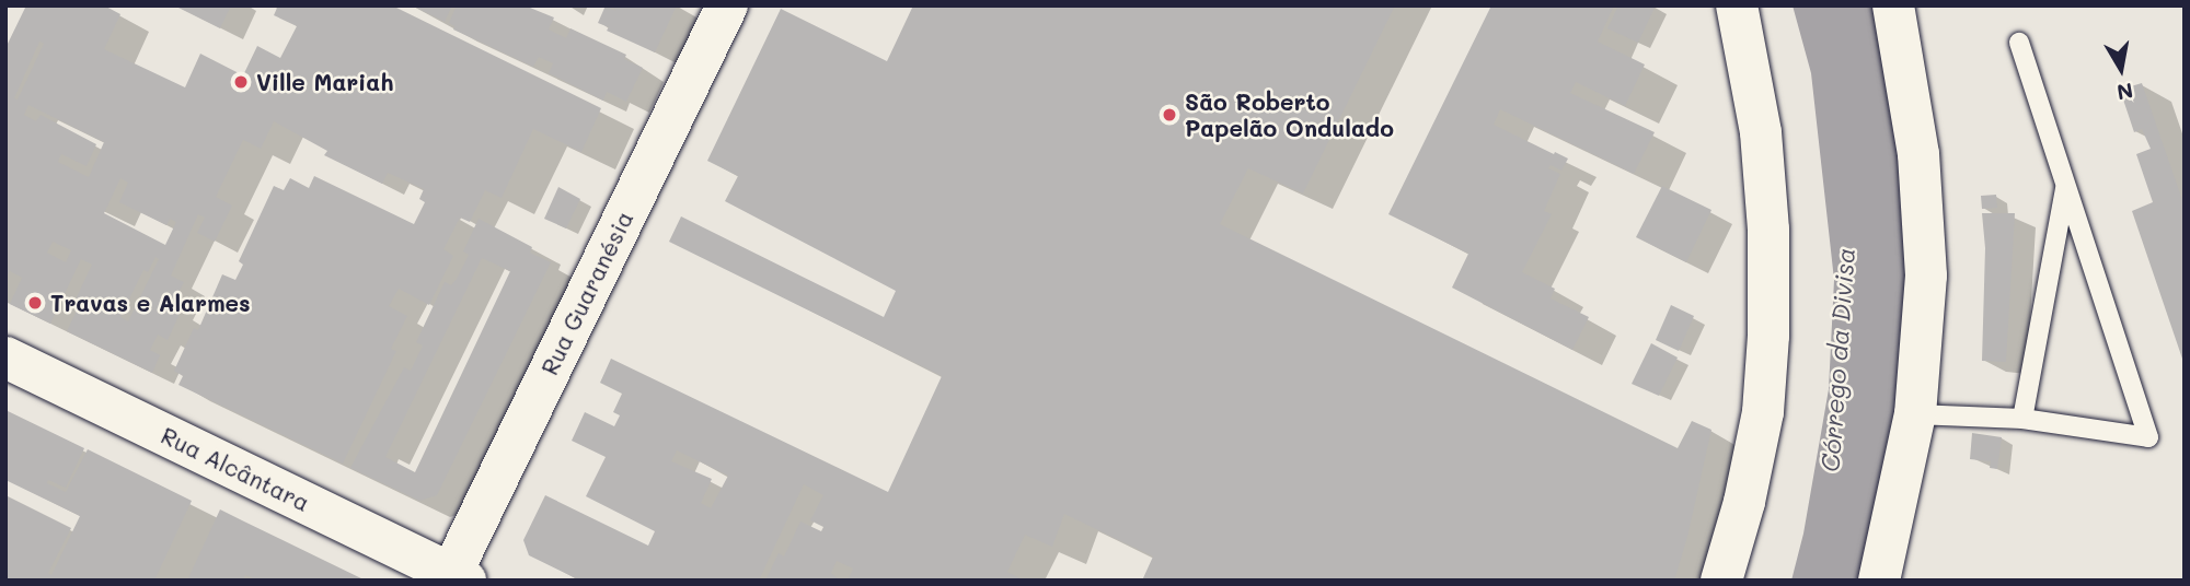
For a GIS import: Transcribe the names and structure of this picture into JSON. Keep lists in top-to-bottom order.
{
  "streets": {
    "main road": ["Rua Guaranésia", "Rua Alcântara"]
  },
  "crossings": [
    ["Rua Guaranésia", "Rua Alcântara"]
  ],
  "water": ["Córrego da Divisa"],
  "places": ["Ville Mariah", "São Roberto Papelão Ondulado", "Travas e Alarmes"],
  "north": "bottom"
}
